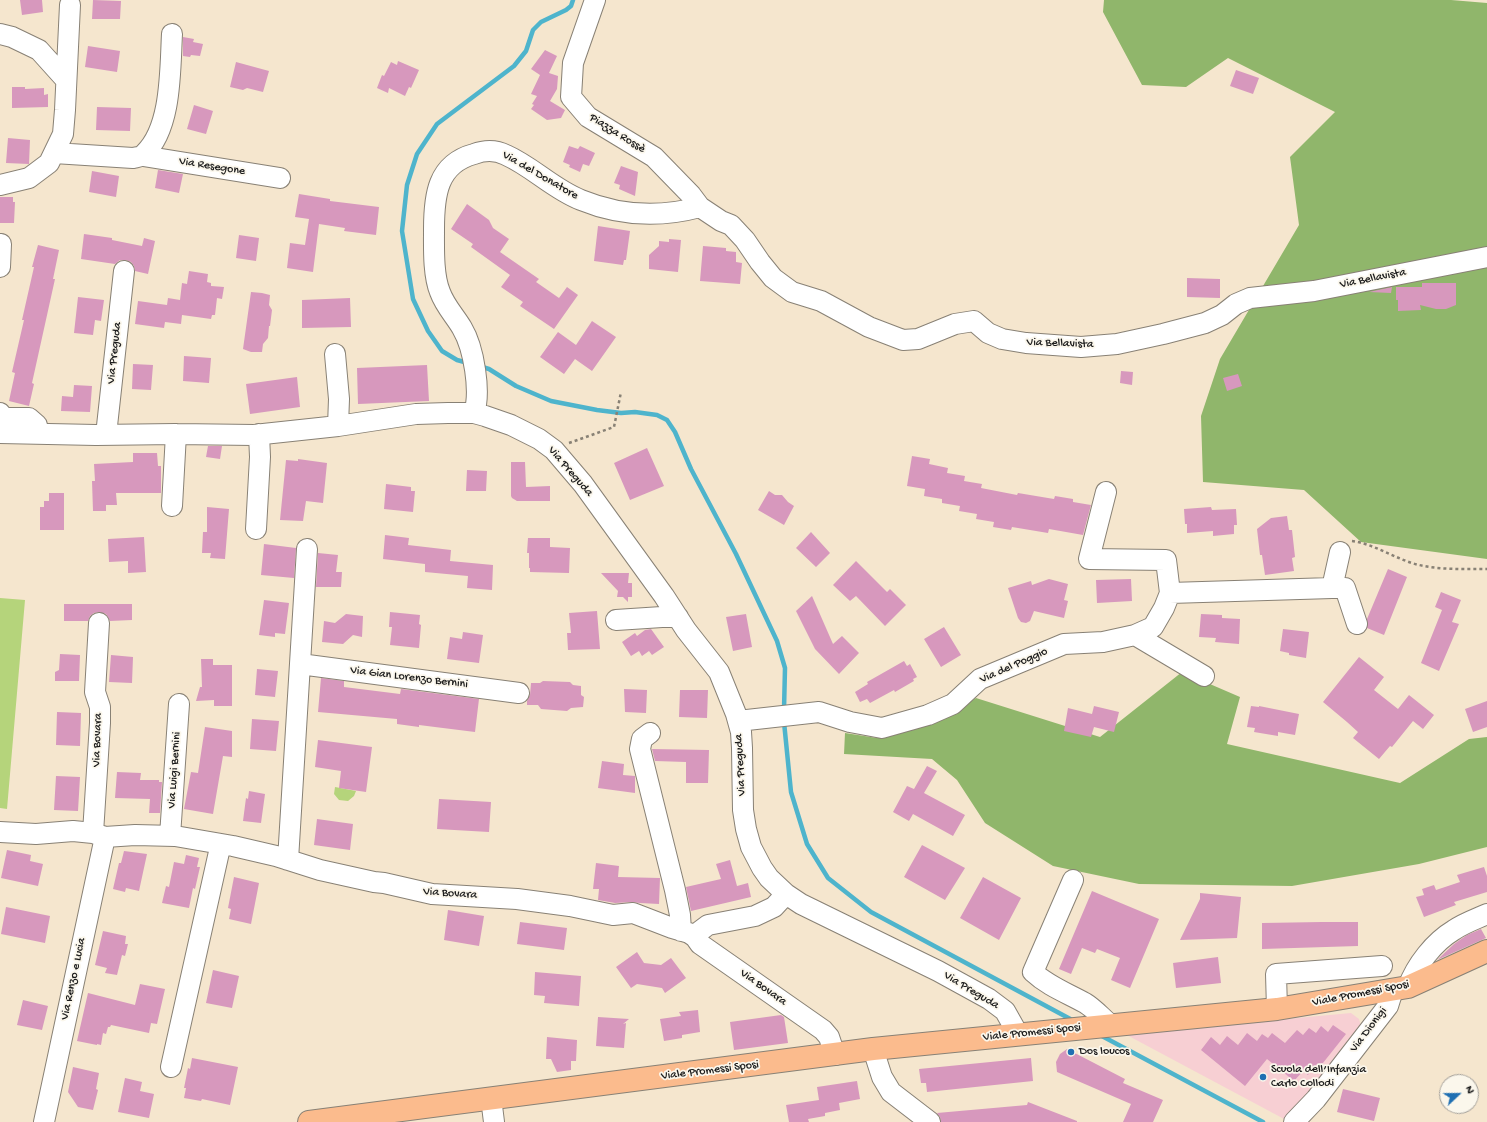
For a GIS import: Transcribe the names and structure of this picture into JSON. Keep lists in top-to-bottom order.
{
  "streets": {
    "main road": ["Viale Promessi Sposi"],
    "street": [
      "Piazza Rossè",
      "Via Resegone",
      "Via del Donatore",
      "Via Bellavista",
      "Via Preguda",
      "Via del Poggio",
      "Via Gian Lorenzo Bernini",
      "Via Bovara",
      "Via Luigi Bernini",
      "Via Renzo e Lucia",
      "Via Dionigi"
    ]
  },
  "crossings": [
    ["Piazza Rossè", "Via del Donatore"],
    ["Piazza Rossè", "Via Bellavista"],
    ["Via del Donatore", "Via Bellavista"],
    ["Via del Donatore", "Via Preguda"],
    ["Via Preguda", "Via del Poggio"],
    ["Via Preguda", "Viale Promessi Sposi"],
    ["Via Bovara", "Via Luigi Bernini"],
    ["Via Bovara", "Via Renzo e Lucia"],
    ["Via Bovara", "Viale Promessi Sposi"],
    ["Viale Promessi Sposi", "Via Dionigi"]
  ],
  "places": ["Dos loucos", "Scuola dell’Infanzia Carlo Collodi"],
  "north": "right"
}
